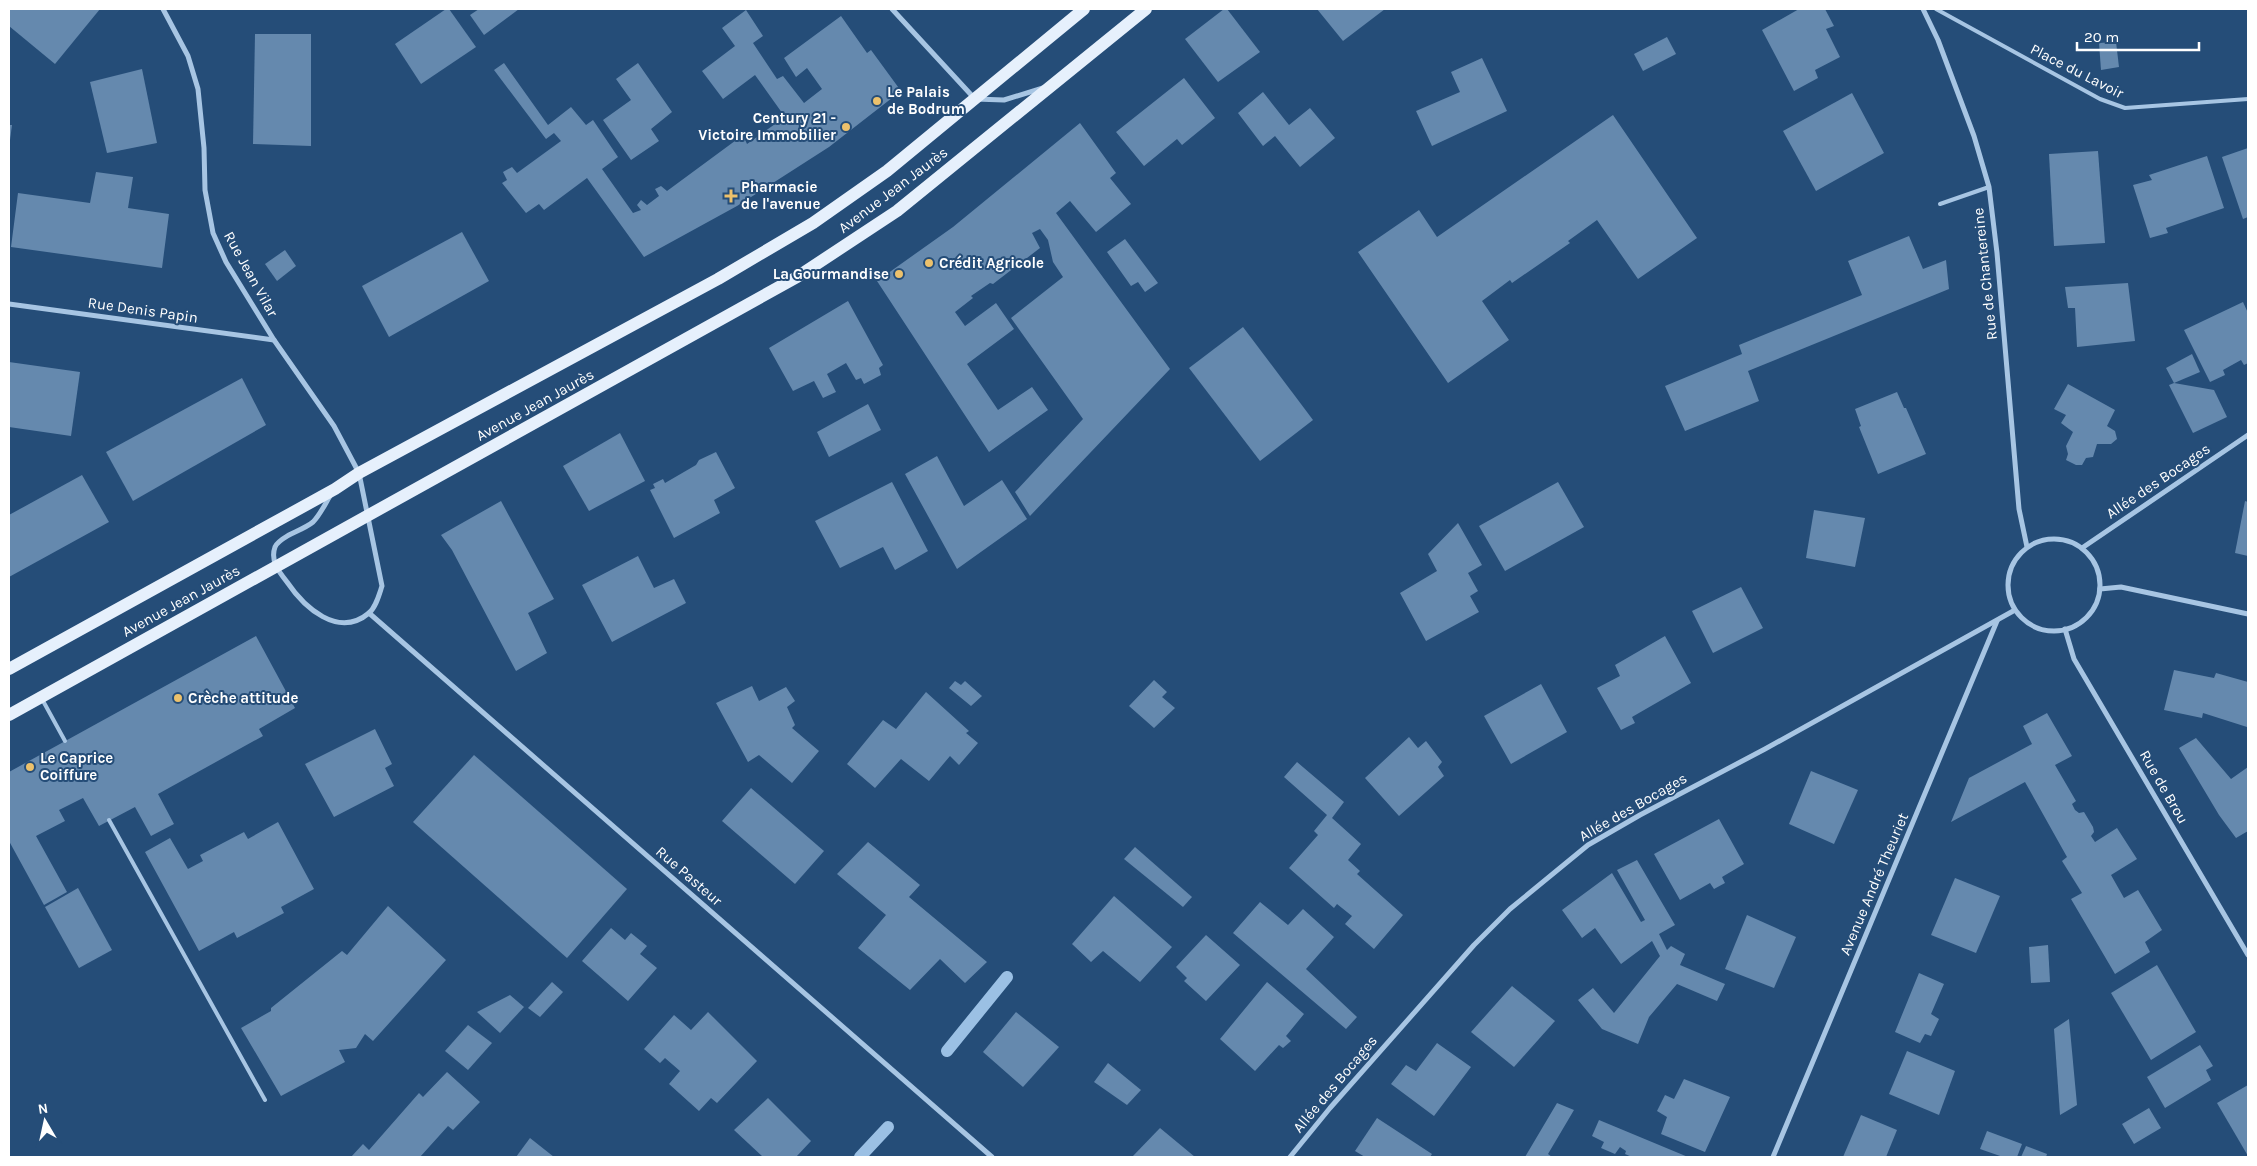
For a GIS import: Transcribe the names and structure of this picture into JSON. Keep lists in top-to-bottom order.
{
  "streets": {
    "main road": ["Avenue Jean Jaurès"],
    "street": [
      "Rue Jean Vilar",
      "Rue de Chantereine",
      "Rue Denis Papin",
      "Allée des Bocages",
      "Rue de Brou",
      "Rue Pasteur",
      "Avenue André Theuriet"
    ],
    "lane": ["Place du Lavoir"]
  },
  "crossings": [
    ["Avenue Jean Jaurès", "Rue Jean Vilar"],
    ["Rue Jean Vilar", "Rue Denis Papin"],
    ["Rue Jean Vilar", "Rue Pasteur"],
    ["Rue de Chantereine", "Allée des Bocages"],
    ["Rue de Chantereine", "Rue de Brou"],
    ["Allée des Bocages", "Rue de Brou"],
    ["Allée des Bocages", "Avenue André Theuriet"]
  ],
  "places": {
    "other": [
      "Le Palais de Bodrum",
      "Century 21 - Victoire Immobilier",
      "Crédit Agricole",
      "La Gourmandise",
      "Crèche attitude",
      "Le Caprice Coiffure"
    ],
    "health": ["Pharmacie de l'avenue"]
  },
  "scale_bar": "20 m",
  "north": "top"
}
